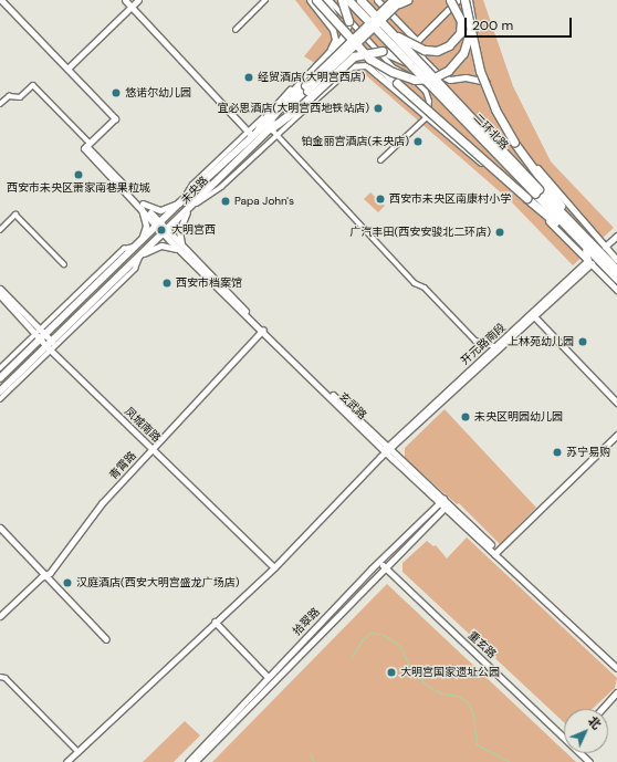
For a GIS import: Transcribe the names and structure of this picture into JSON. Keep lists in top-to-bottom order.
{
  "streets": {
    "highway": ["二环北路"],
    "main road": ["未央路"],
    "street": [
      "开元路南段",
      "玄武路",
      "凤城南路",
      "青霄路",
      "拾翠路",
      "重玄路"
    ]
  },
  "crossings": [
    ["未央路", "玄武路"],
    ["未央路", "凤城南路"],
    ["开元路南段", "玄武路"],
    ["玄武路", "青霄路"],
    ["玄武路", "拾翠路"],
    ["凤城南路", "青霄路"],
    ["拾翠路", "重玄路"]
  ],
  "places": [
    "经贸酒店(大明宫西店)",
    "悠诺尔幼儿园",
    "宜必思酒店(大明宫西地铁站店)",
    "铂金丽宫酒店(未央店)",
    "西安市未央区萧家南巷果粒城",
    "西安市未央区南康村小学",
    "Papa John's",
    "大明宫西",
    "广汽丰田(西安安骏北二环店)",
    "西安市档案馆",
    "上林苑幼儿园",
    "未央区明园幼儿园",
    "苏宁易购",
    "汉庭酒店(西安大明宫盛龙广场店)",
    "大明宫国家遗址公园"
  ],
  "scale_bar": "200 m",
  "north": "top right"
}
